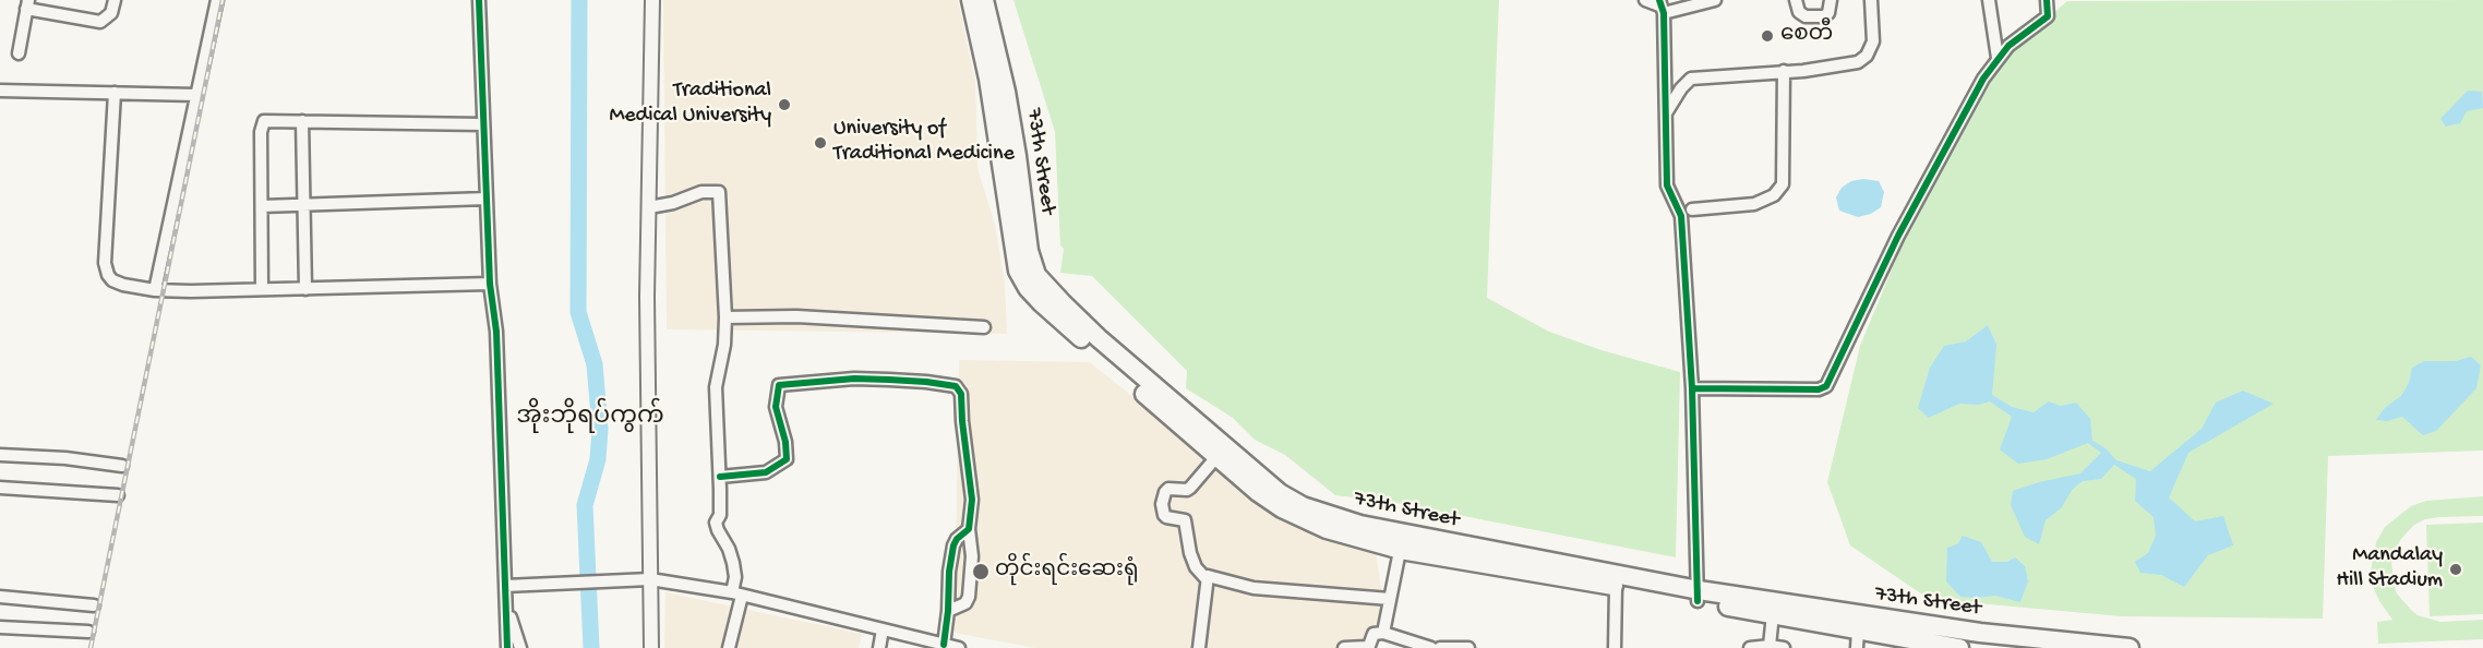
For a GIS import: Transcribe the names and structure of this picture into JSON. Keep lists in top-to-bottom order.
{
  "streets": {
    "main road": ["73th Street"]
  },
  "districts": ["အိုးဘိုရပ်ကွက်"],
  "places": [
    "စေတီ",
    "Traditional Medical University",
    "University of Traditional Medicine",
    "Mandalay Hill Stadium",
    "တိုင်းရင်းဆေးရုံ"
  ]
}
